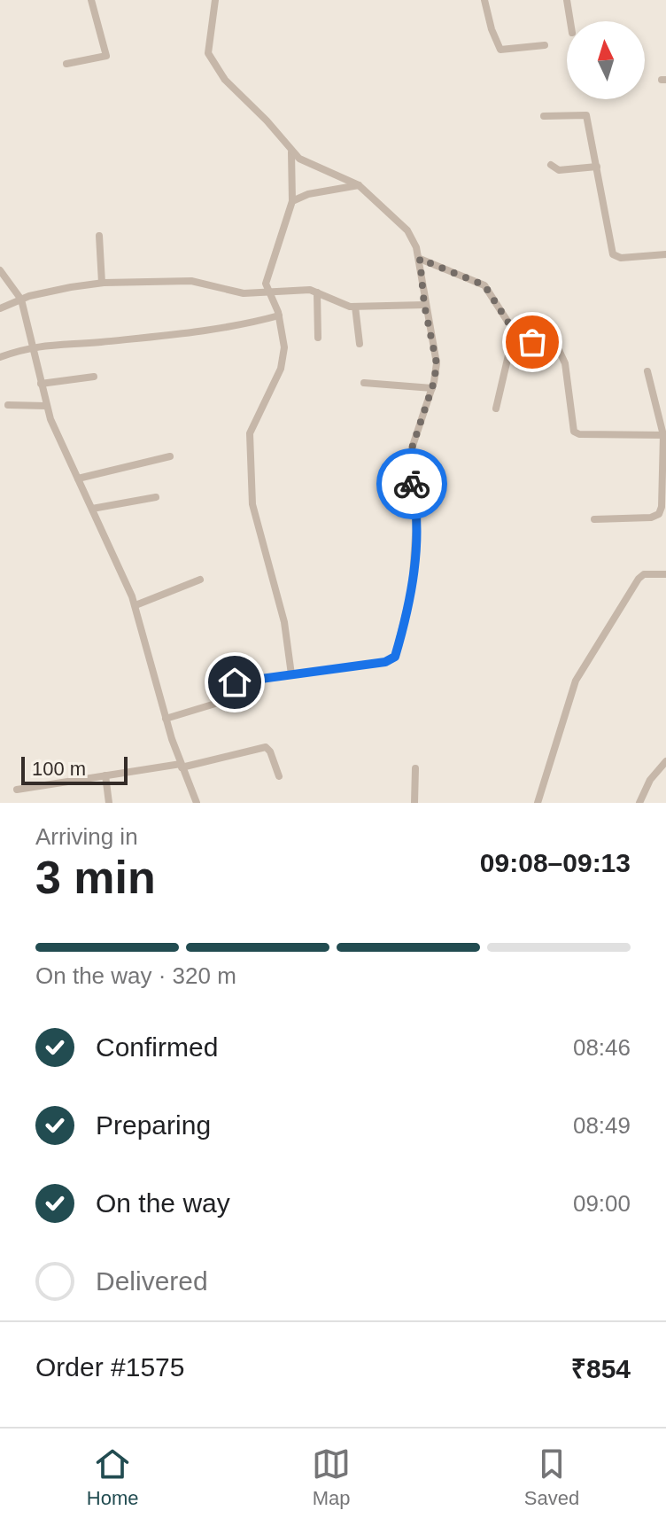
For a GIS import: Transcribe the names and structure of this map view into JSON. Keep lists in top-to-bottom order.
{
  "scale_bar": "100 m",
  "north": "top",
  "page": {
    "scale": "100 m",
    "heading": ["3 min", "Arriving in", "09:08–09:13"],
    "panel": ["Order #1575", "₹854"],
    "bar": "On the way · 320 m",
    "list": [
      ["Confirmed", "08:46"],
      ["Preparing", "08:49"],
      ["On the way", "09:00"],
      "Delivered"
    ],
    "tabs": ["Home", "Map", "Saved"]
  }
}
